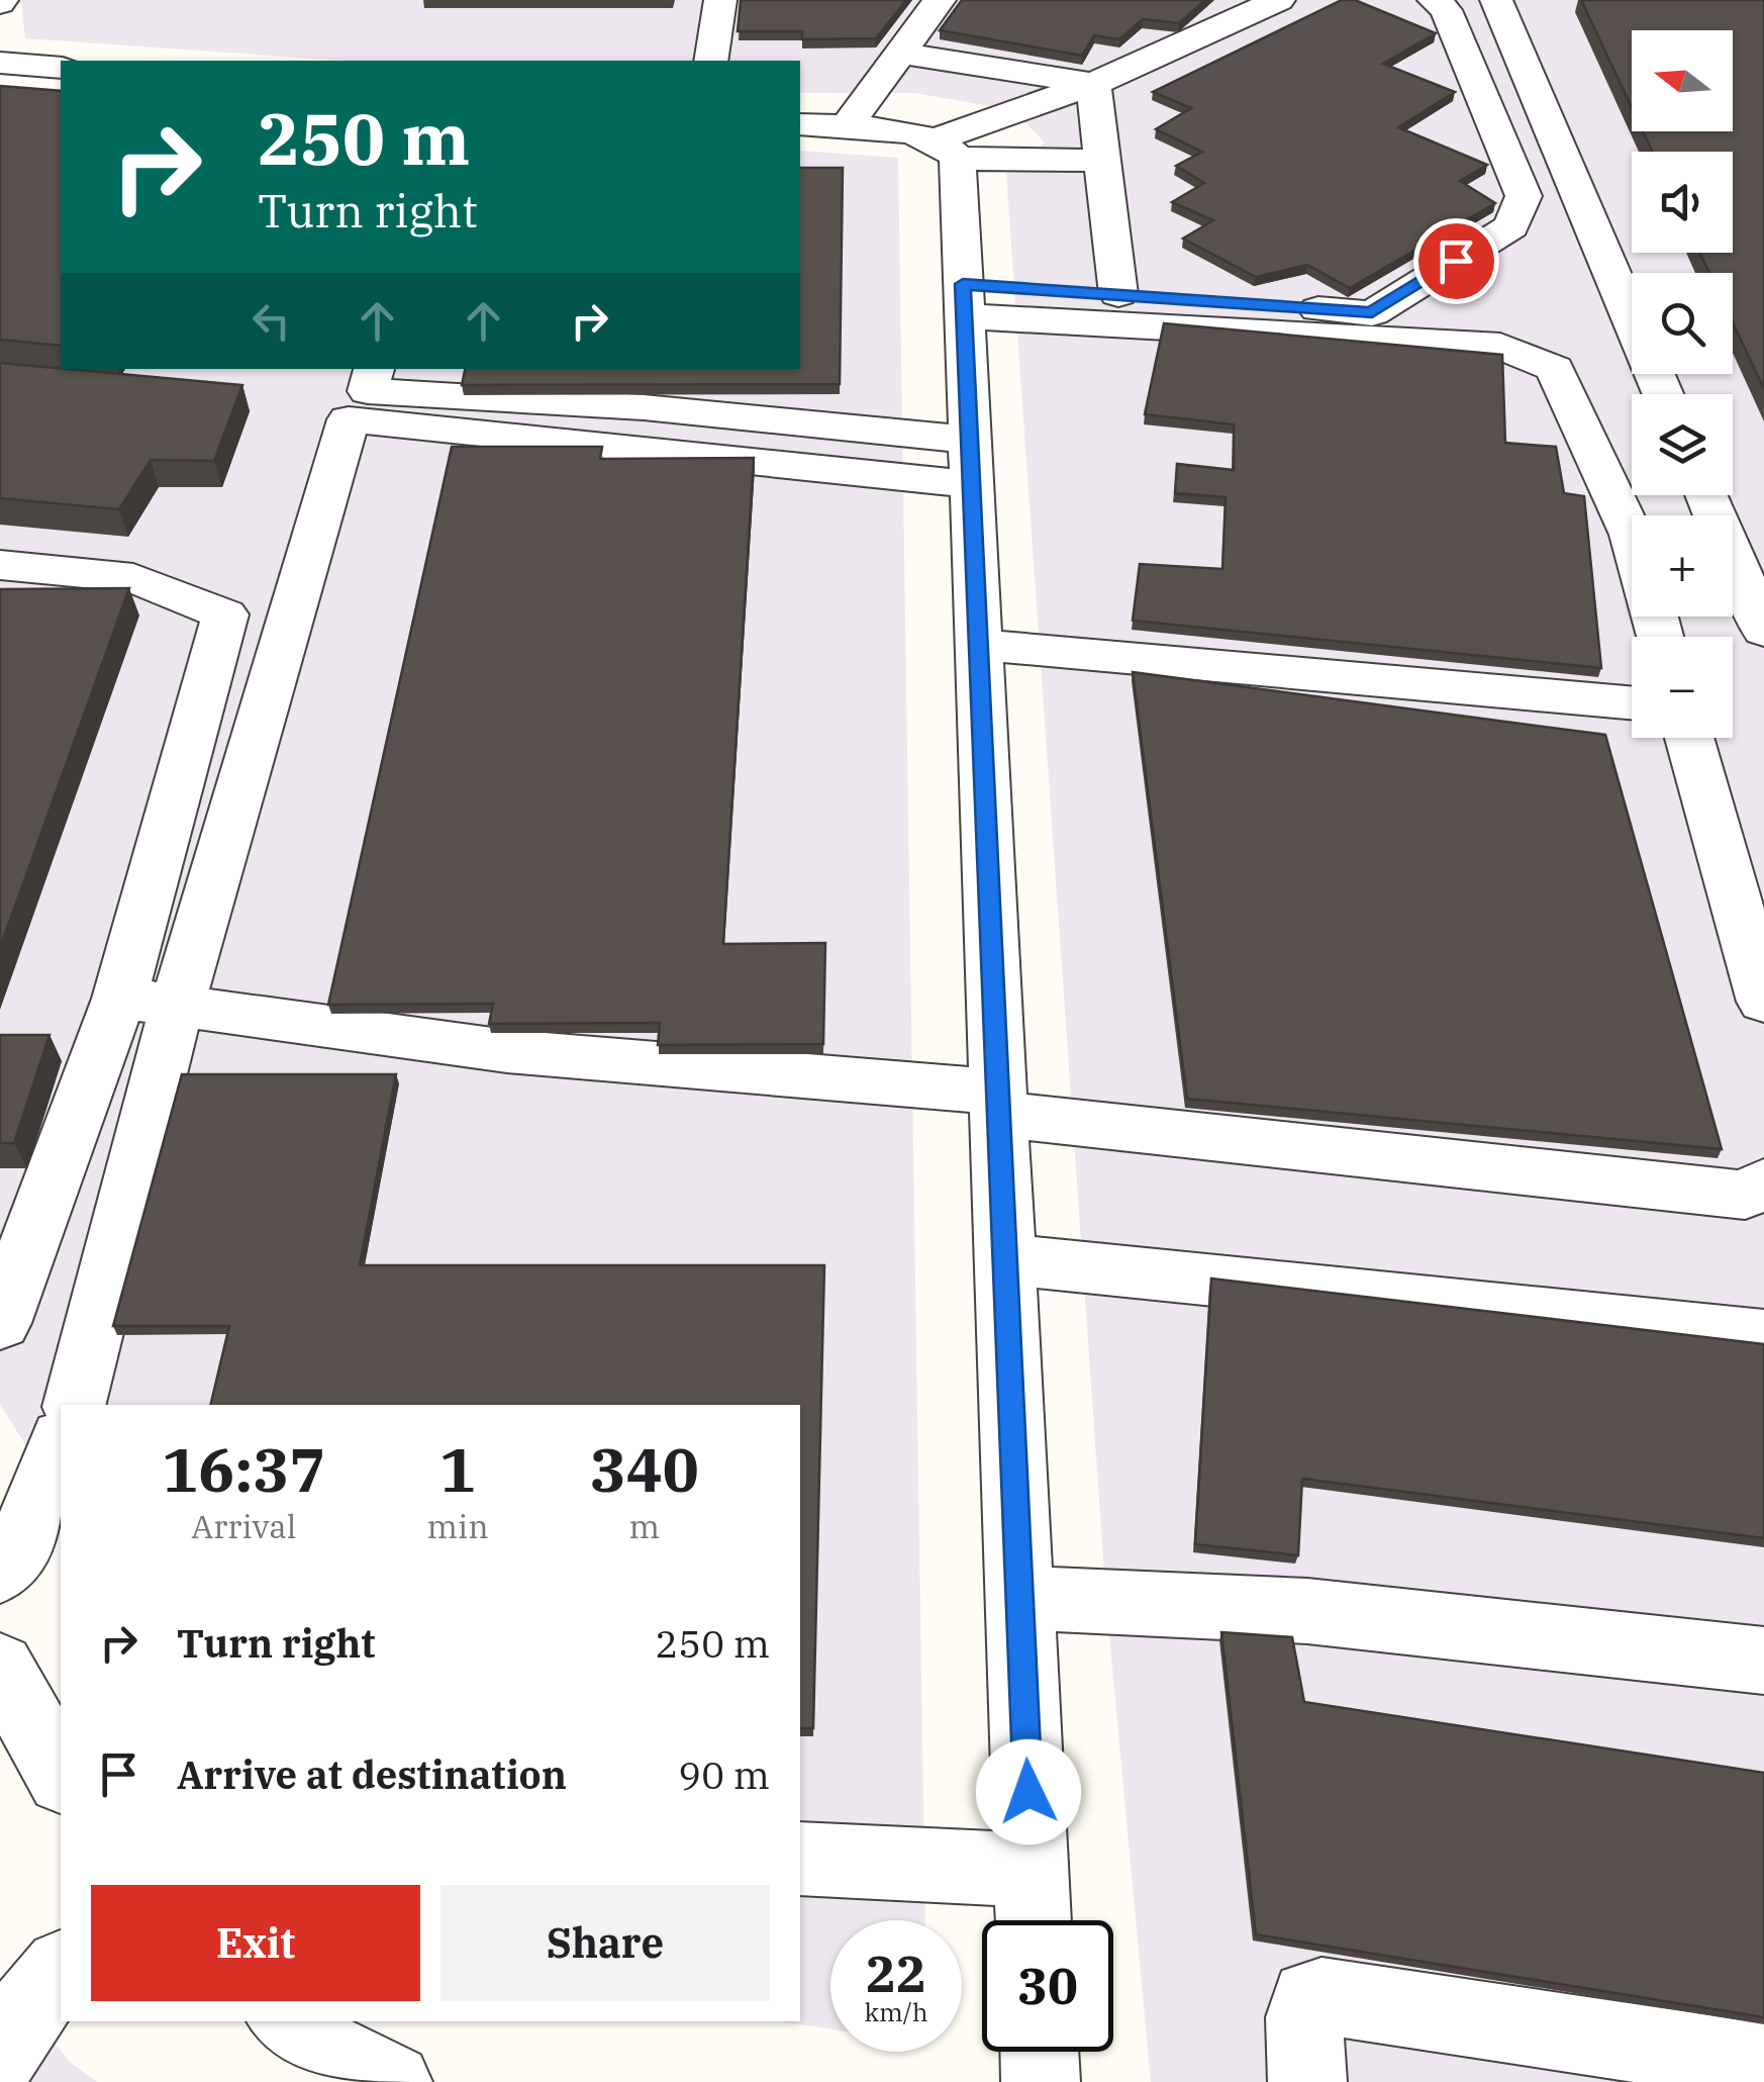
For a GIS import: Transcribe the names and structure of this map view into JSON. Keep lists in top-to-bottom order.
{
  "north": "left",
  "page": {
    "map_buttons": ["+", "−"],
    "turn": ["250 m", "Turn right"],
    "eta": [
      "16:37",
      "Arrival",
      "1",
      "min",
      "340",
      "m"
    ],
    "list": [
      {
        "name": "Turn right",
        "value": "250 m"
      },
      {
        "name": "Arrive at destination",
        "value": "90 m"
      }
    ],
    "buttons": ["Exit", "Share"],
    "speed": "22 km/h",
    "limit": "30"
  }
}
